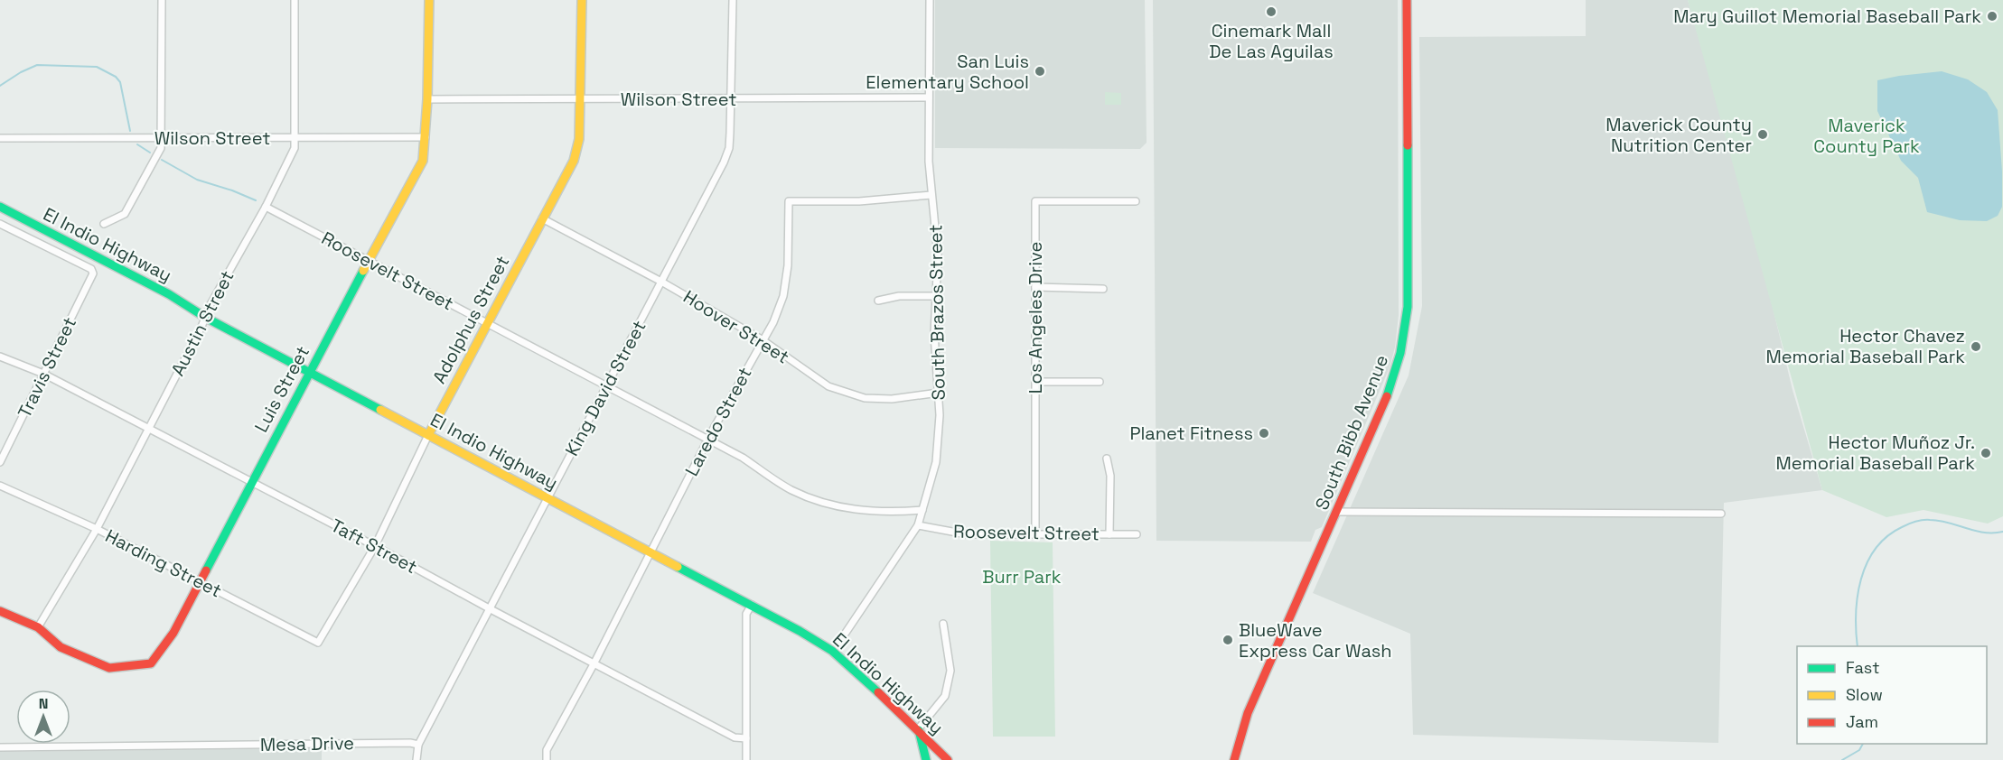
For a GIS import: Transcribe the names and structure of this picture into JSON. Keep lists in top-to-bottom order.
{
  "streets": {
    "main road": [
      "El Indio Highway",
      "Adolphus Street",
      "Luis Street",
      "South Bibb Avenue"
    ],
    "street": [
      "Wilson Street",
      "Roosevelt Street",
      "South Brazos Street",
      "Los Angeles Drive",
      "Austin Street",
      "Hoover Street",
      "Travis Street",
      "King David Street",
      "Laredo Street",
      "Taft Street",
      "Harding Street",
      "Mesa Drive"
    ]
  },
  "crossings": [
    ["Wilson Street", "South Brazos Street"],
    ["Wilson Street", "Adolphus Street"],
    ["Wilson Street", "Austin Street"],
    ["Wilson Street", "King David Street"],
    ["Wilson Street", "Luis Street"],
    ["El Indio Highway", "Adolphus Street"],
    ["El Indio Highway", "Austin Street"],
    ["El Indio Highway", "King David Street"],
    ["El Indio Highway", "Luis Street"],
    ["El Indio Highway", "Laredo Street"],
    ["Roosevelt Street", "South Brazos Street"],
    ["Roosevelt Street", "Los Angeles Drive"],
    ["Roosevelt Street", "Adolphus Street"],
    ["Roosevelt Street", "Austin Street"],
    ["Roosevelt Street", "King David Street"],
    ["Roosevelt Street", "Luis Street"],
    ["Roosevelt Street", "Laredo Street"],
    ["South Brazos Street", "Hoover Street"],
    ["South Brazos Street", "Laredo Street"],
    ["Adolphus Street", "Hoover Street"],
    ["Adolphus Street", "Taft Street"],
    ["Adolphus Street", "Harding Street"],
    ["Austin Street", "Luis Street"],
    ["Austin Street", "Taft Street"],
    ["Austin Street", "Harding Street"],
    ["Hoover Street", "King David Street"],
    ["Hoover Street", "Laredo Street"],
    ["Travis Street", "Taft Street"],
    ["King David Street", "Taft Street"],
    ["King David Street", "Mesa Drive"],
    ["Luis Street", "Taft Street"],
    ["Luis Street", "Harding Street"],
    ["Laredo Street", "Taft Street"]
  ],
  "parks": ["Maverick County Park", "Burr Park"],
  "places": [
    "Cinemark Mall De Las Aguilas",
    "Mary Guillot Memorial Baseball Park",
    "San Luis Elementary School",
    "Maverick County Nutrition Center",
    "Hector Chavez Memorial Baseball Park",
    "Planet Fitness",
    "Hector Muñoz Jr. Memorial Baseball Park",
    "BlueWave Express Car Wash"
  ],
  "legend": ["Fast", "Slow", "Jam"],
  "north": "top"
}
